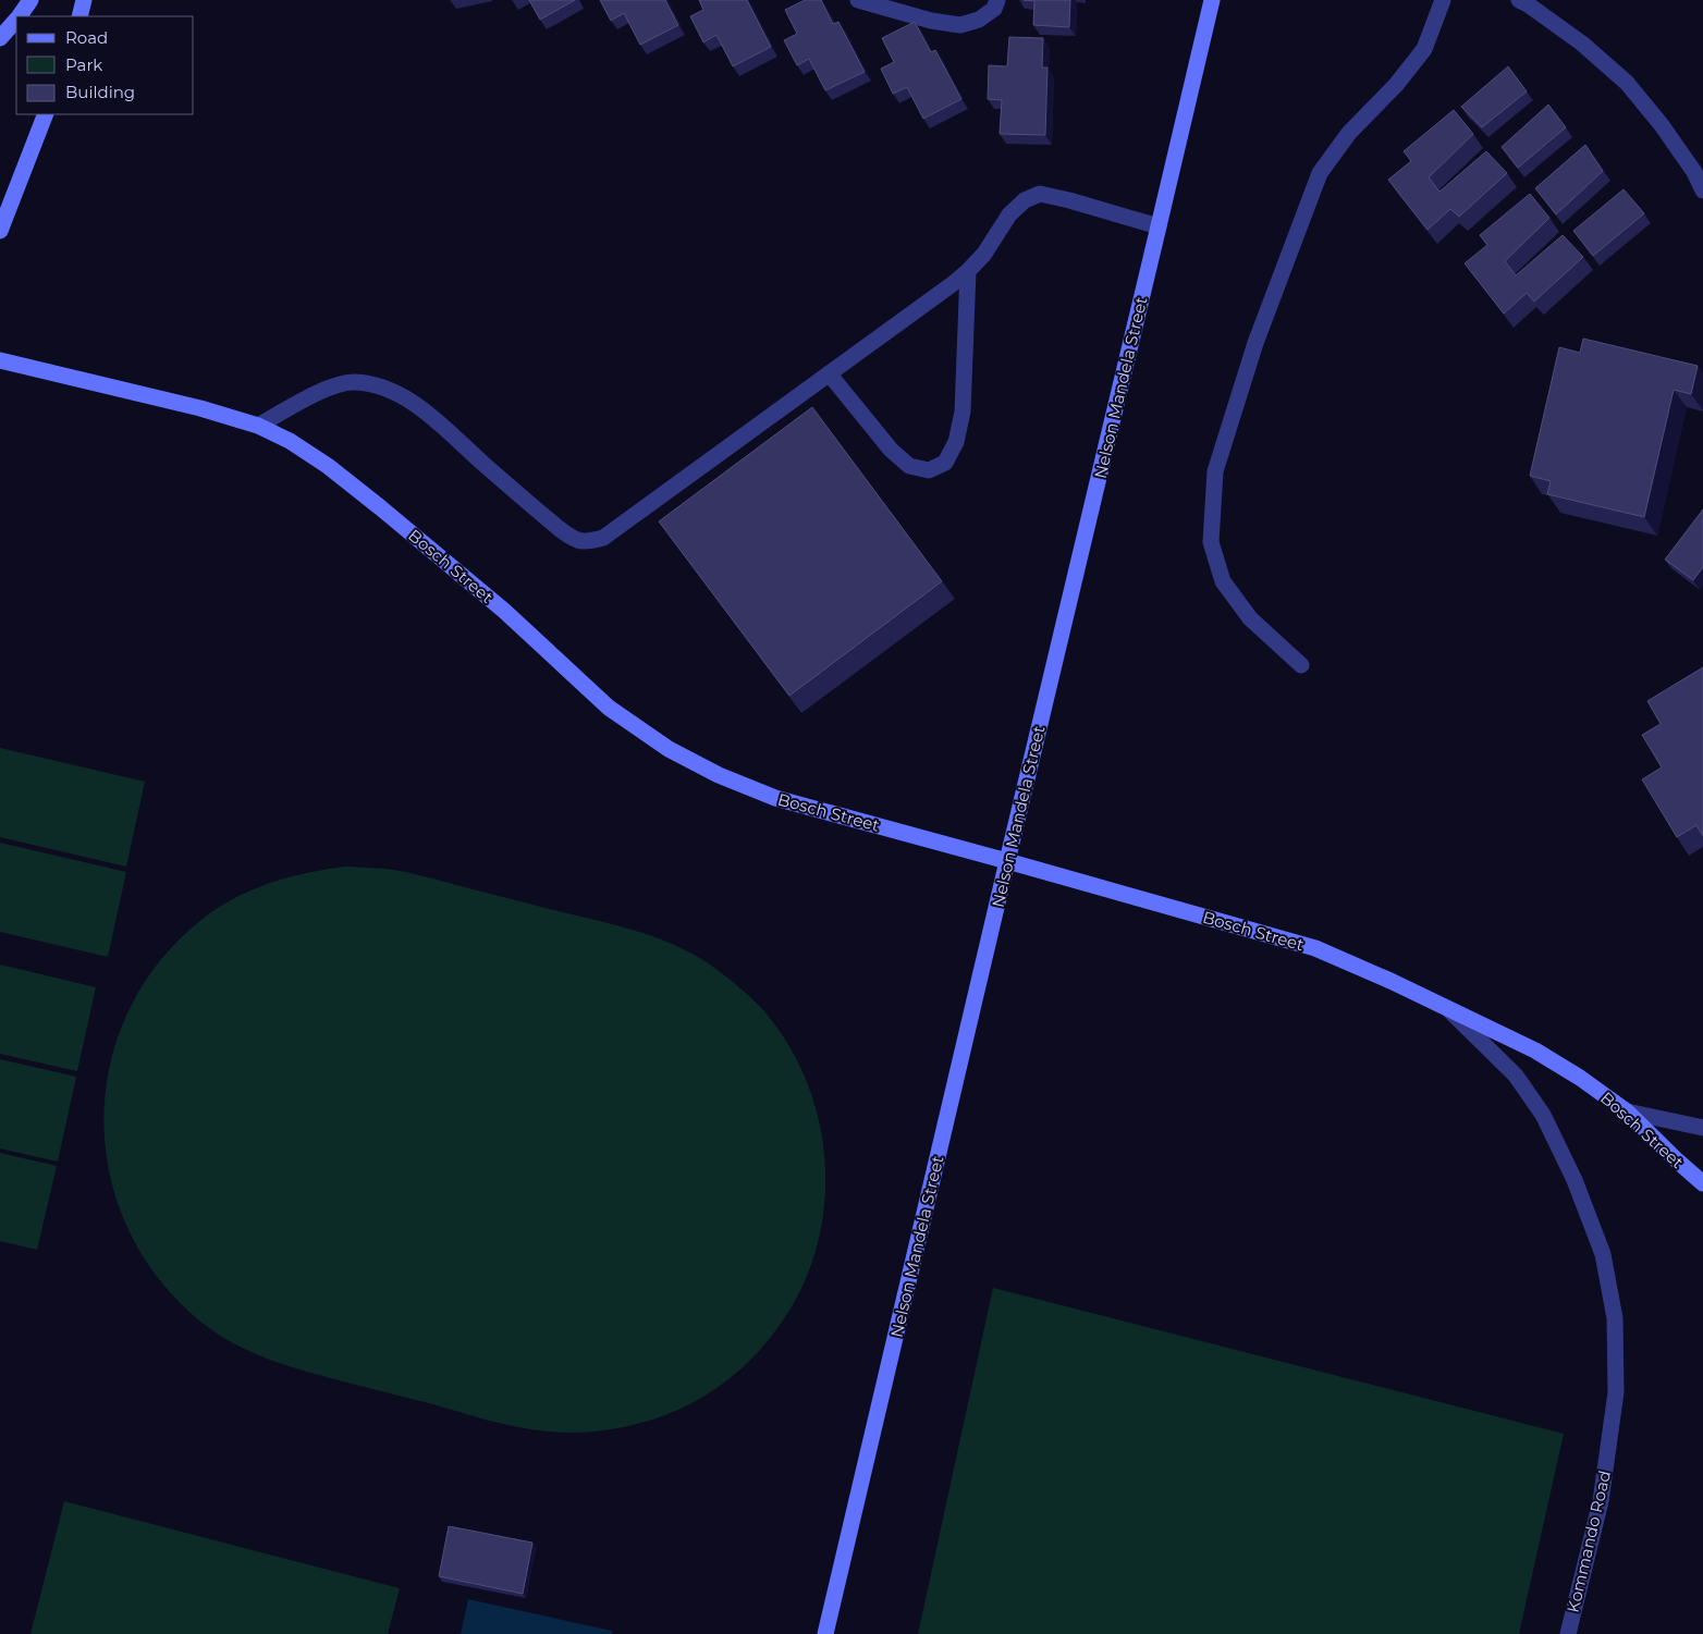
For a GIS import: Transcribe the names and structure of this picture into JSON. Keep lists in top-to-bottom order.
{
  "streets": {
    "street": ["Nelson Mandela Street", "Bosch Street", "Kommando Road"]
  },
  "crossings": [
    ["Nelson Mandela Street", "Bosch Street"],
    ["Bosch Street", "Kommando Road"]
  ],
  "legend": ["Road", "Park", "Building"]
}
